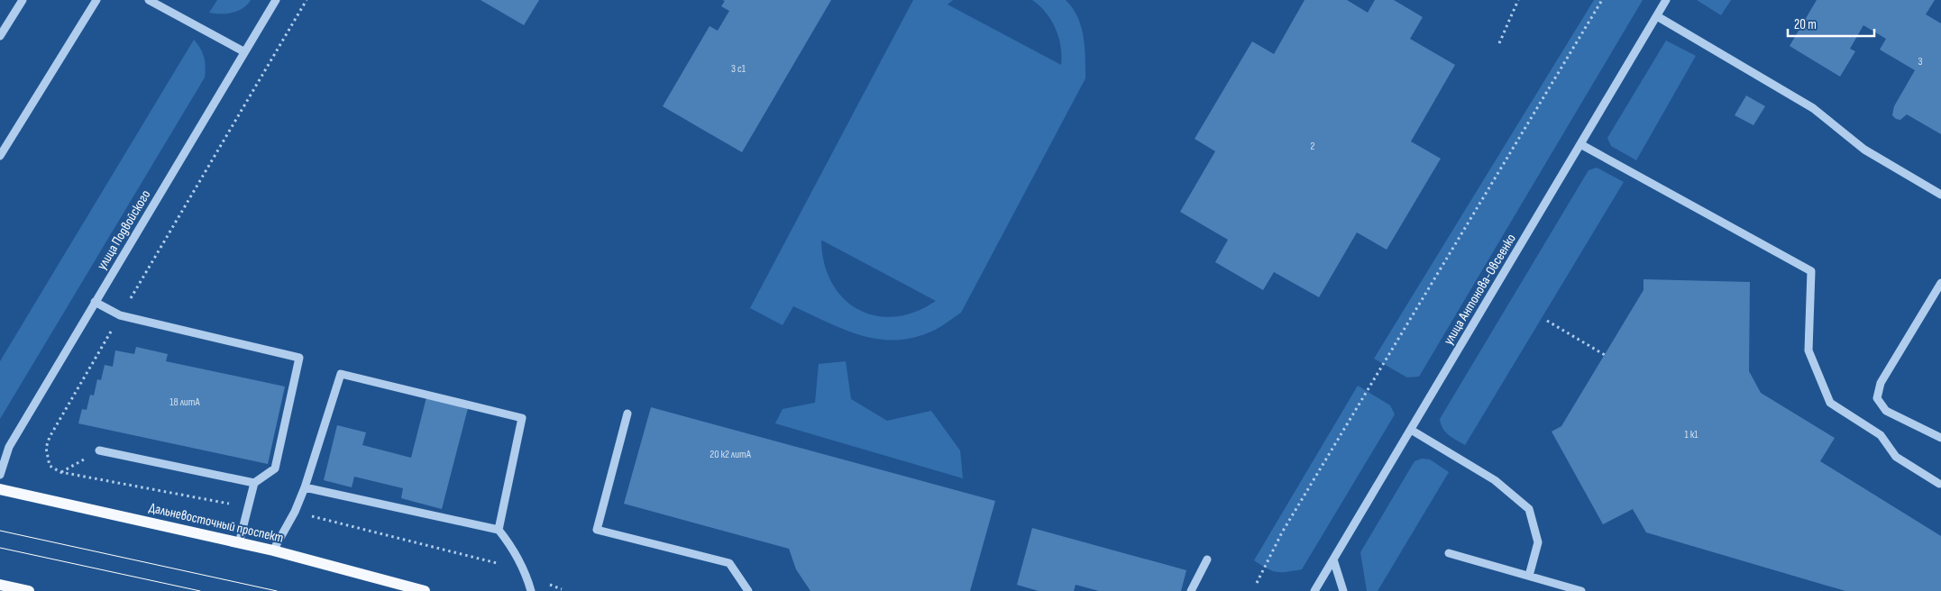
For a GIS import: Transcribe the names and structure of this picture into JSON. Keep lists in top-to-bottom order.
{
  "streets": {
    "main road": ["Дальневосточный проспект"],
    "street": ["улица Подвойского", "улица Антонова-Овсеенко"]
  },
  "house_numbers": [
    "3",
    "3 с1",
    "2",
    "18 литА",
    "1 к1",
    "20 к2 литА"
  ],
  "scale_bar": "20 m"
}
